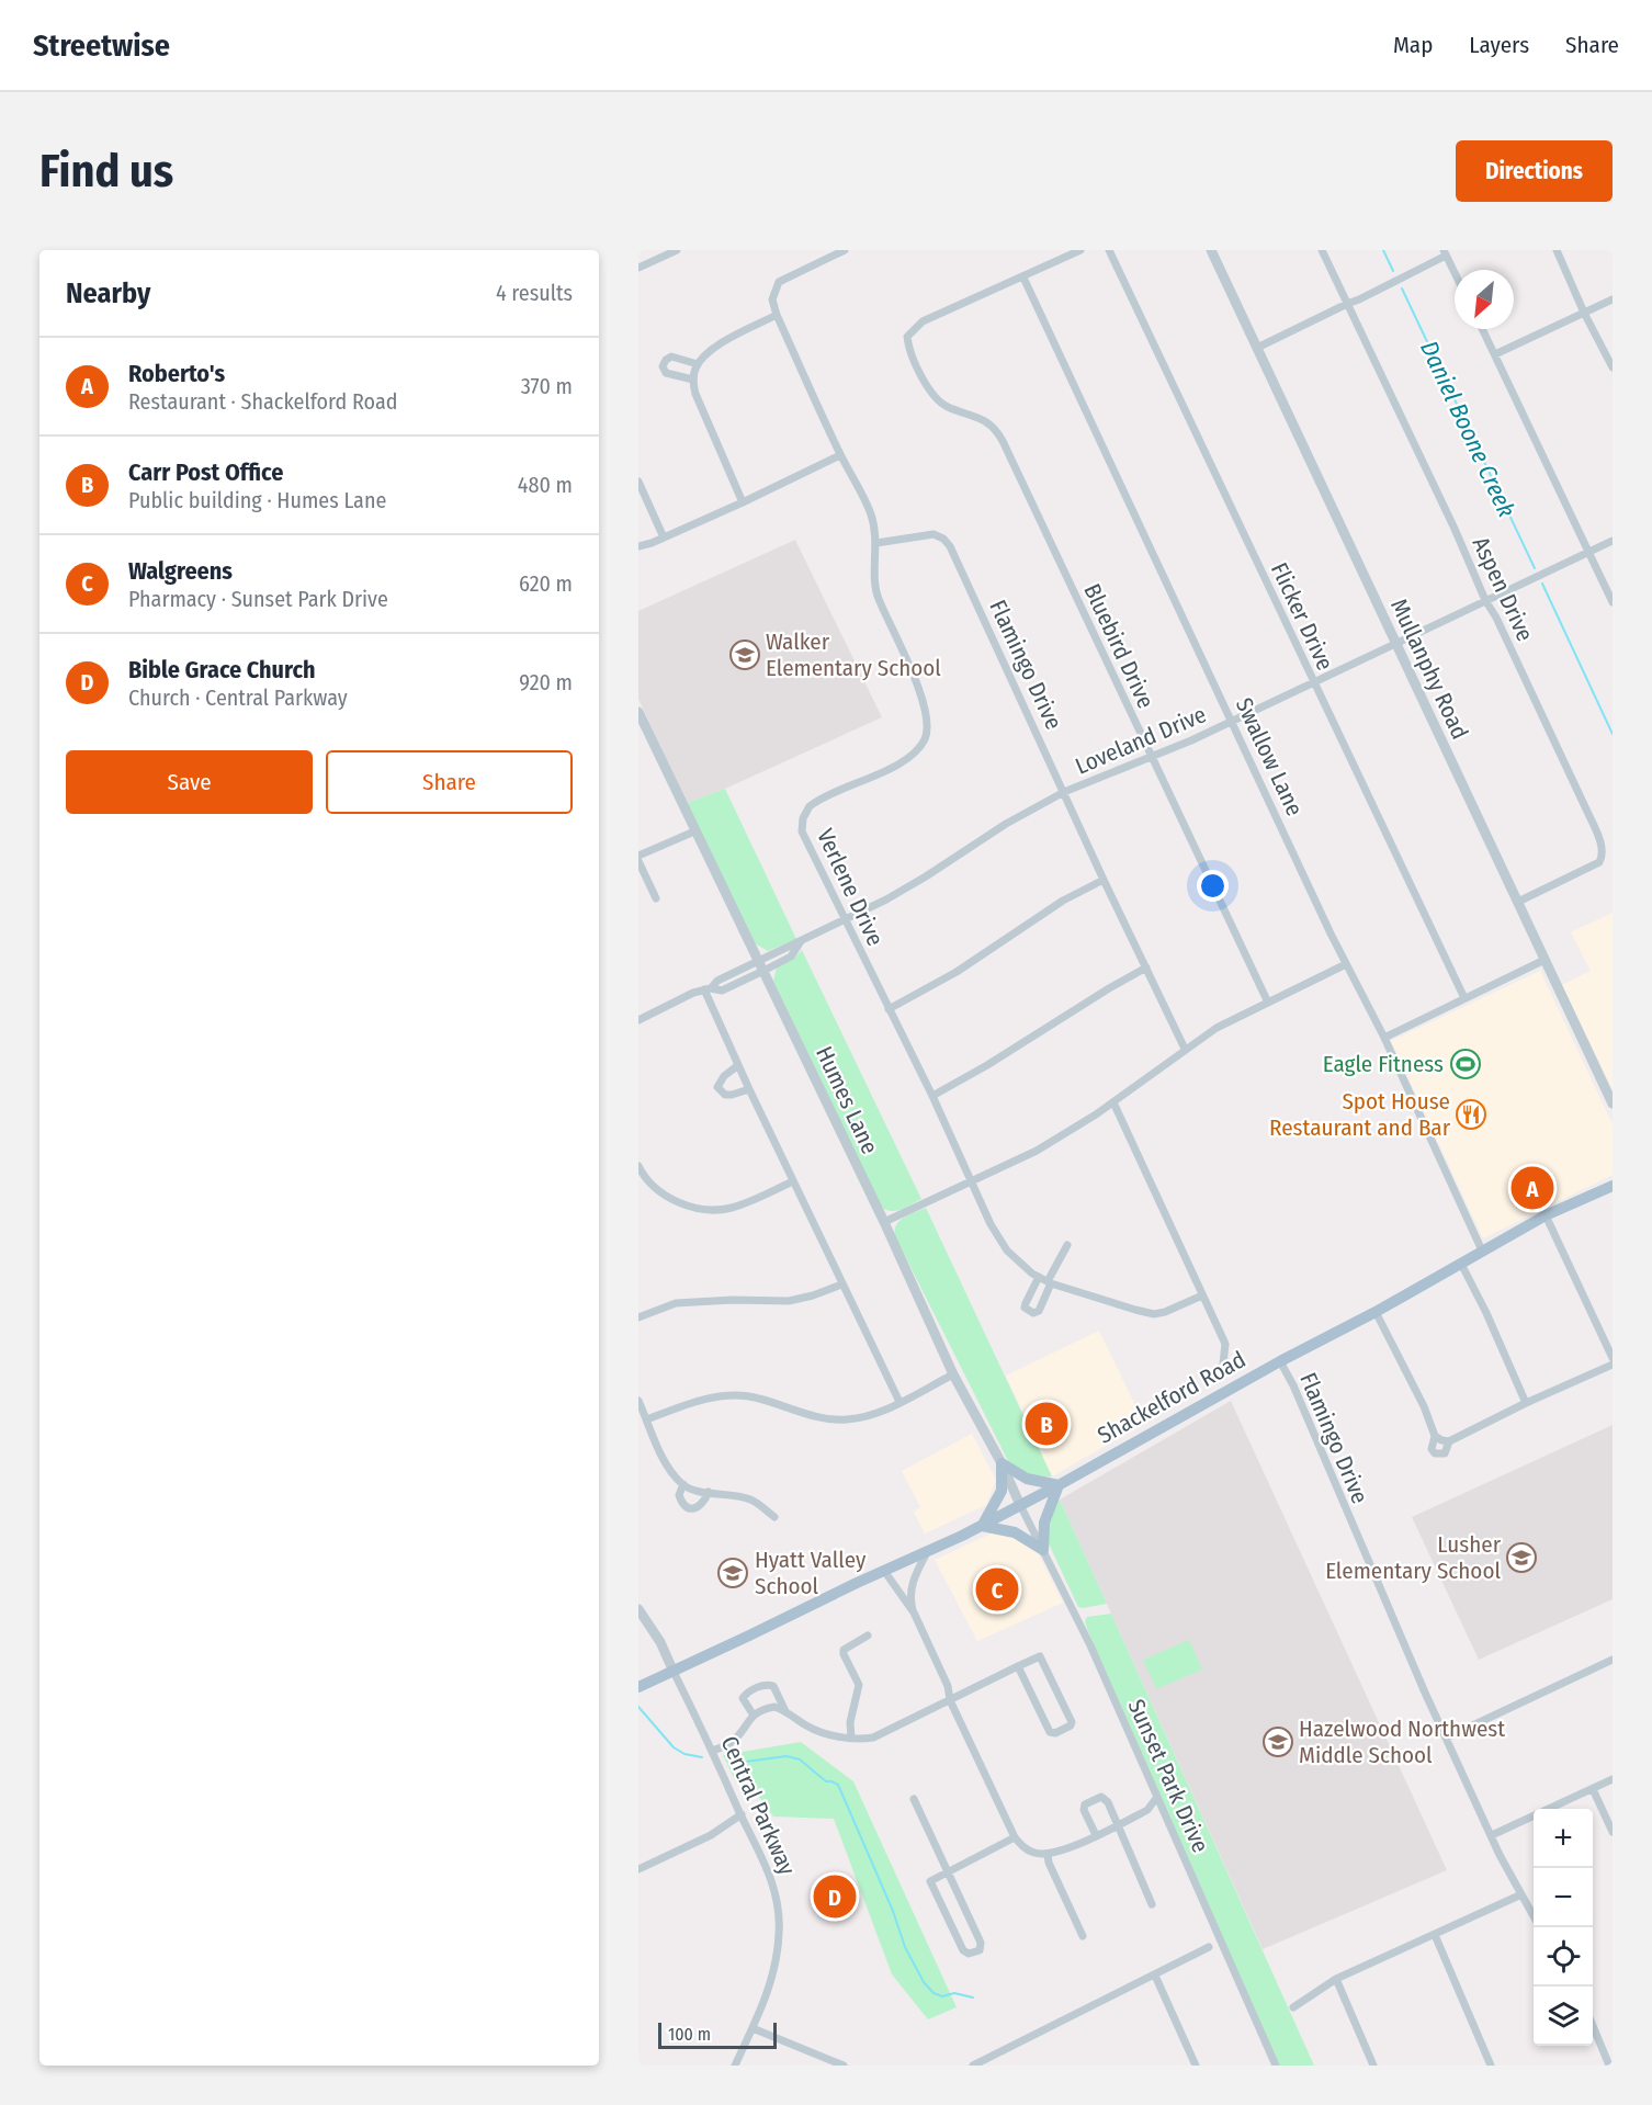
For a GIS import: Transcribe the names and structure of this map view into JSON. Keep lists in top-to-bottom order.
{
  "streets": {
    "main road": ["Shackelford Road"],
    "street": [
      "Aspen Drive",
      "Flicker Drive",
      "Bluebird Drive",
      "Flamingo Drive",
      "Mullanphy Road",
      "Loveland Drive",
      "Swallow Lane",
      "Verlene Drive",
      "Humes Lane",
      "Sunset Park Drive",
      "Central Parkway"
    ]
  },
  "crossings": [
    ["Aspen Drive", "Mullanphy Road"],
    ["Aspen Drive", "Loveland Drive"],
    ["Flicker Drive", "Loveland Drive"],
    ["Bluebird Drive", "Loveland Drive"],
    ["Bluebird Drive", "Swallow Lane"],
    ["Flamingo Drive", "Loveland Drive"],
    ["Flamingo Drive", "Verlene Drive"],
    ["Flamingo Drive", "Shackelford Road"],
    ["Mullanphy Road", "Loveland Drive"],
    ["Loveland Drive", "Swallow Lane"],
    ["Loveland Drive", "Verlene Drive"],
    ["Loveland Drive", "Humes Lane"],
    ["Swallow Lane", "Shackelford Road"],
    ["Humes Lane", "Shackelford Road"],
    ["Humes Lane", "Sunset Park Drive"],
    ["Shackelford Road", "Sunset Park Drive"],
    ["Shackelford Road", "Central Parkway"]
  ],
  "water": ["Daniel Boone Creek"],
  "places": {
    "school or university": [
      "Walker Elementary School",
      "Lusher Elementary School",
      "Hyatt Valley School",
      "Hazelwood Northwest Middle School"
    ],
    "sports": ["Eagle Fitness"],
    "restaurant": ["Spot House Restaurant and Bar"]
  },
  "scale_bar": "100 m",
  "north": "bottom left",
  "page": {
    "header": "Streetwise",
    "nav": ["Map", "Layers", "Share"],
    "buttons": [
      "Directions",
      ["Save", "Share"]
    ],
    "title": "Find us",
    "heading": ["Nearby", "4 results"],
    "list": [
      {
        "mark": "A",
        "name": "Roberto's",
        "note": "Restaurant · Shackelford Road",
        "value": "370 m"
      },
      {
        "mark": "B",
        "name": "Carr Post Office",
        "note": "Public building · Humes Lane",
        "value": "480 m"
      },
      {
        "mark": "C",
        "name": "Walgreens",
        "note": "Pharmacy · Sunset Park Drive",
        "value": "620 m"
      },
      {
        "mark": "D",
        "name": "Bible Grace Church",
        "note": "Church · Central Parkway",
        "value": "920 m"
      }
    ],
    "pins": [
      "A",
      "B",
      "C",
      "D"
    ],
    "map_buttons": ["+", "−"],
    "scale": "100 m"
  }
}
